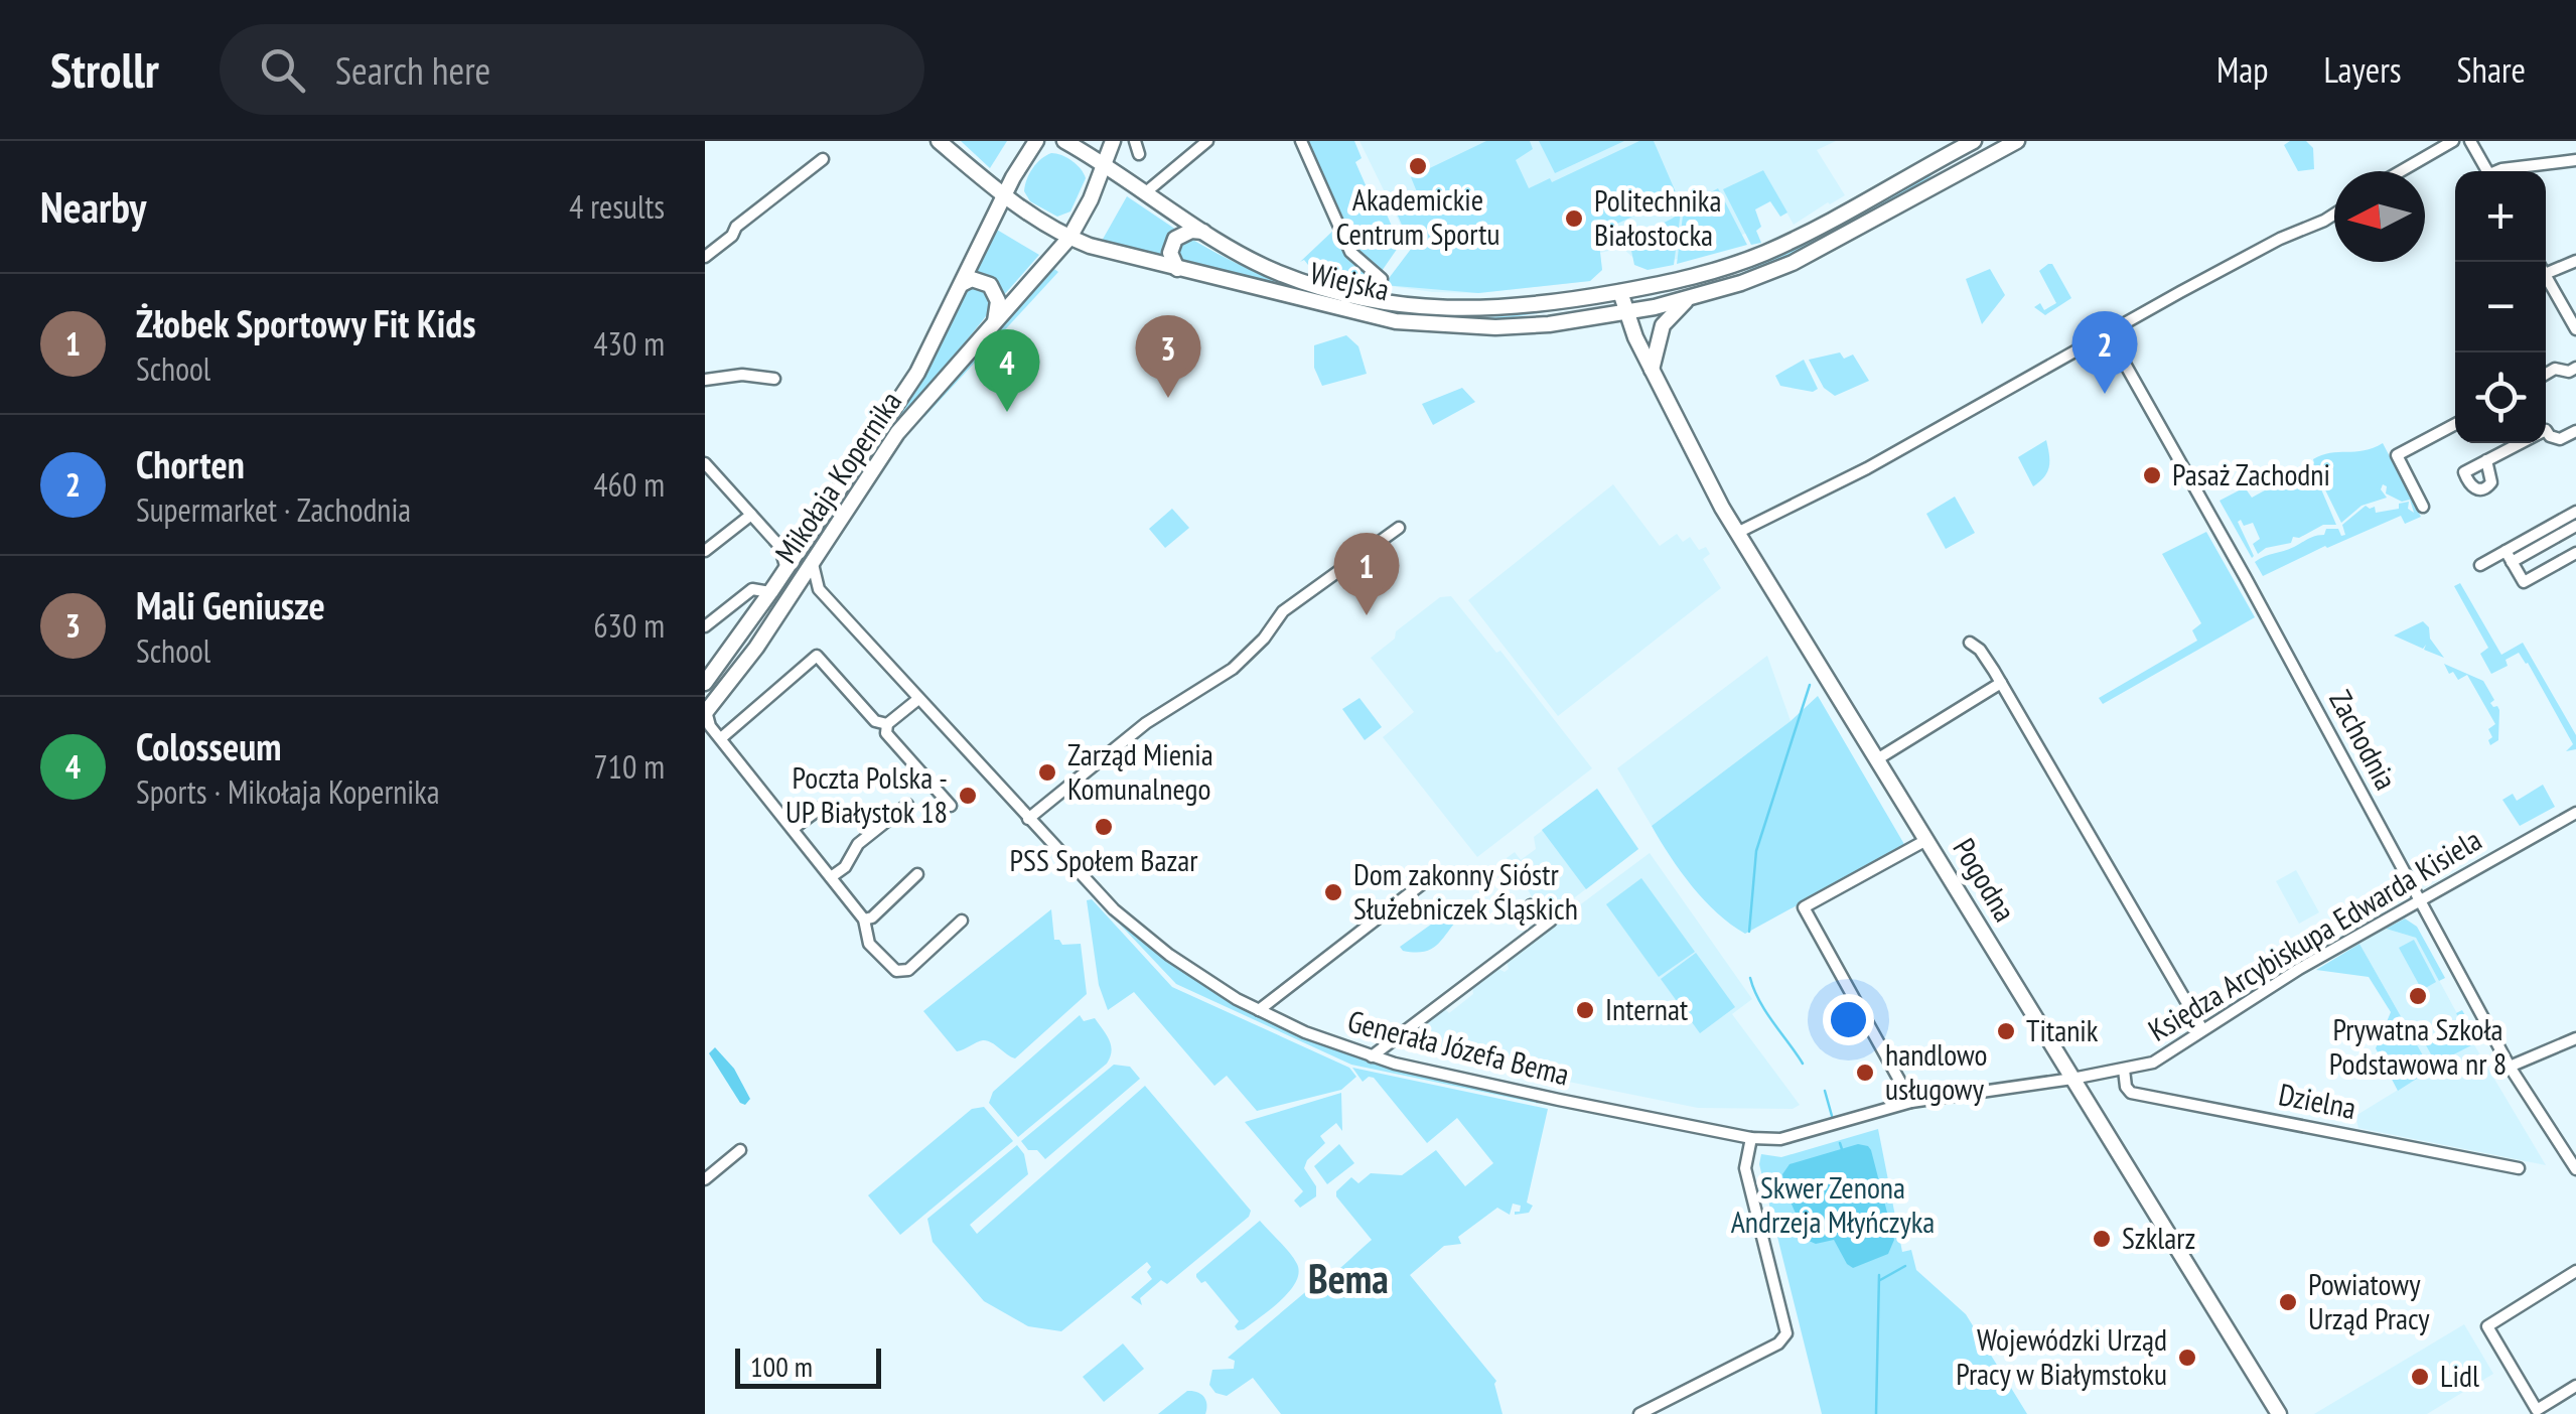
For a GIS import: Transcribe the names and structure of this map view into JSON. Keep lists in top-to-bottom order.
{
  "streets": {
    "main road": ["Wiejska", "Mikołaja Kopernika", "Pogodna"],
    "street": [
      "Zachodnia",
      "Księdza Arcybiskupa Edwarda Kisiela",
      "Generała Józefa Bema",
      "Dzielna"
    ]
  },
  "crossings": [
    ["Wiejska", "Mikołaja Kopernika"],
    ["Wiejska", "Pogodna"],
    ["Mikołaja Kopernika", "Generała Józefa Bema"],
    ["Zachodnia", "Księdza Arcybiskupa Edwarda Kisiela"],
    ["Pogodna", "Księdza Arcybiskupa Edwarda Kisiela"],
    ["Pogodna", "Generała Józefa Bema"],
    ["Księdza Arcybiskupa Edwarda Kisiela", "Generała Józefa Bema"],
    ["Księdza Arcybiskupa Edwarda Kisiela", "Dzielna"]
  ],
  "districts": ["Bema"],
  "parks": ["Skwer Zenona Andrzeja Młyńczyka"],
  "places": [
    "Akademickie Centrum Sportu",
    "Politechnika Białostocka",
    "Pasaż Zachodni",
    "Zarząd Mienia Komunalnego",
    "Poczta Polska - UP Białystok 18",
    "PSS Społem Bazar",
    "Dom zakonny Sióstr Służebniczek Śląskich",
    "Prywatna Szkoła Podstawowa nr 8",
    "Internat",
    "Titanik",
    "handlowo usługowy",
    "Szklarz",
    "Powiatowy Urząd Pracy",
    "Wojewódzki Urząd Pracy w Białymstoku",
    "Lidl"
  ],
  "scale_bar": "100 m",
  "north": "left",
  "page": {
    "header": "Strollr",
    "search": "Search here",
    "nav": ["Map", "Layers", "Share"],
    "heading": ["Nearby", "4 results"],
    "map_buttons": ["+", "−"],
    "list": [
      {
        "mark": "1",
        "name": "Żłobek Sportowy Fit Kids",
        "note": "School",
        "value": "430 m"
      },
      {
        "mark": "2",
        "name": "Chorten",
        "note": "Supermarket · Zachodnia",
        "value": "460 m"
      },
      {
        "mark": "3",
        "name": "Mali Geniusze",
        "note": "School",
        "value": "630 m"
      },
      {
        "mark": "4",
        "name": "Colosseum",
        "note": "Sports · Mikołaja Kopernika",
        "value": "710 m"
      }
    ],
    "pins": [
      "2",
      "3",
      "4",
      "1"
    ],
    "scale": "100 m"
  }
}
